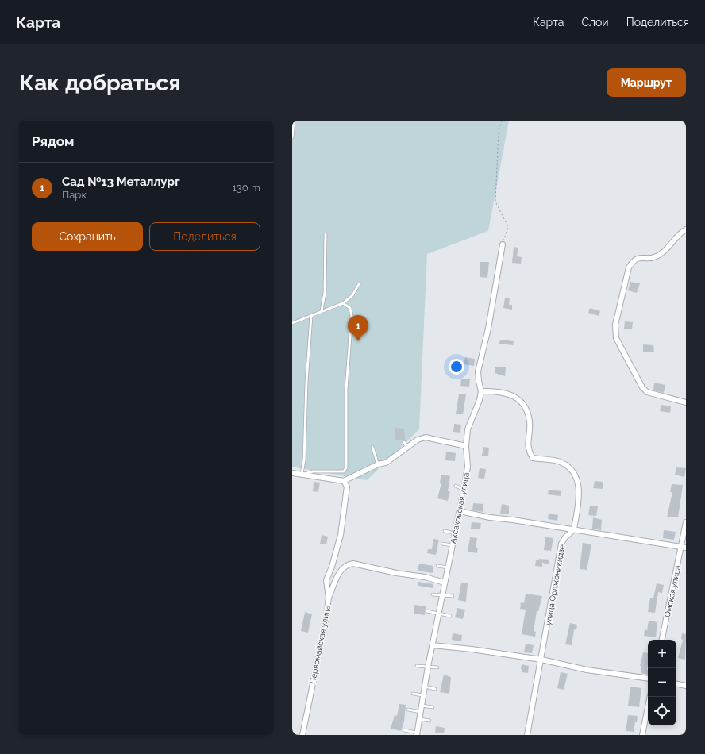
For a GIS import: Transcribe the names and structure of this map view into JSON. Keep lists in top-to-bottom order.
{
  "streets": {
    "street": [
      "Аксаковская улица",
      "улица Орджоникидзе",
      "Омская улица",
      "Первомайская улица"
    ]
  },
  "page": {
    "header": "Карта",
    "nav": ["Карта", "Слои", "Поделиться"],
    "buttons": [
      "Маршрут",
      ["Сохранить", "Поделиться"]
    ],
    "title": "Как добраться",
    "heading": "Рядом",
    "list": [
      {
        "mark": "1",
        "name": "Сад №13 Металлург",
        "note": "Парк",
        "value": "130 m"
      }
    ],
    "pins": "1",
    "map_buttons": ["+", "−"]
  }
}
